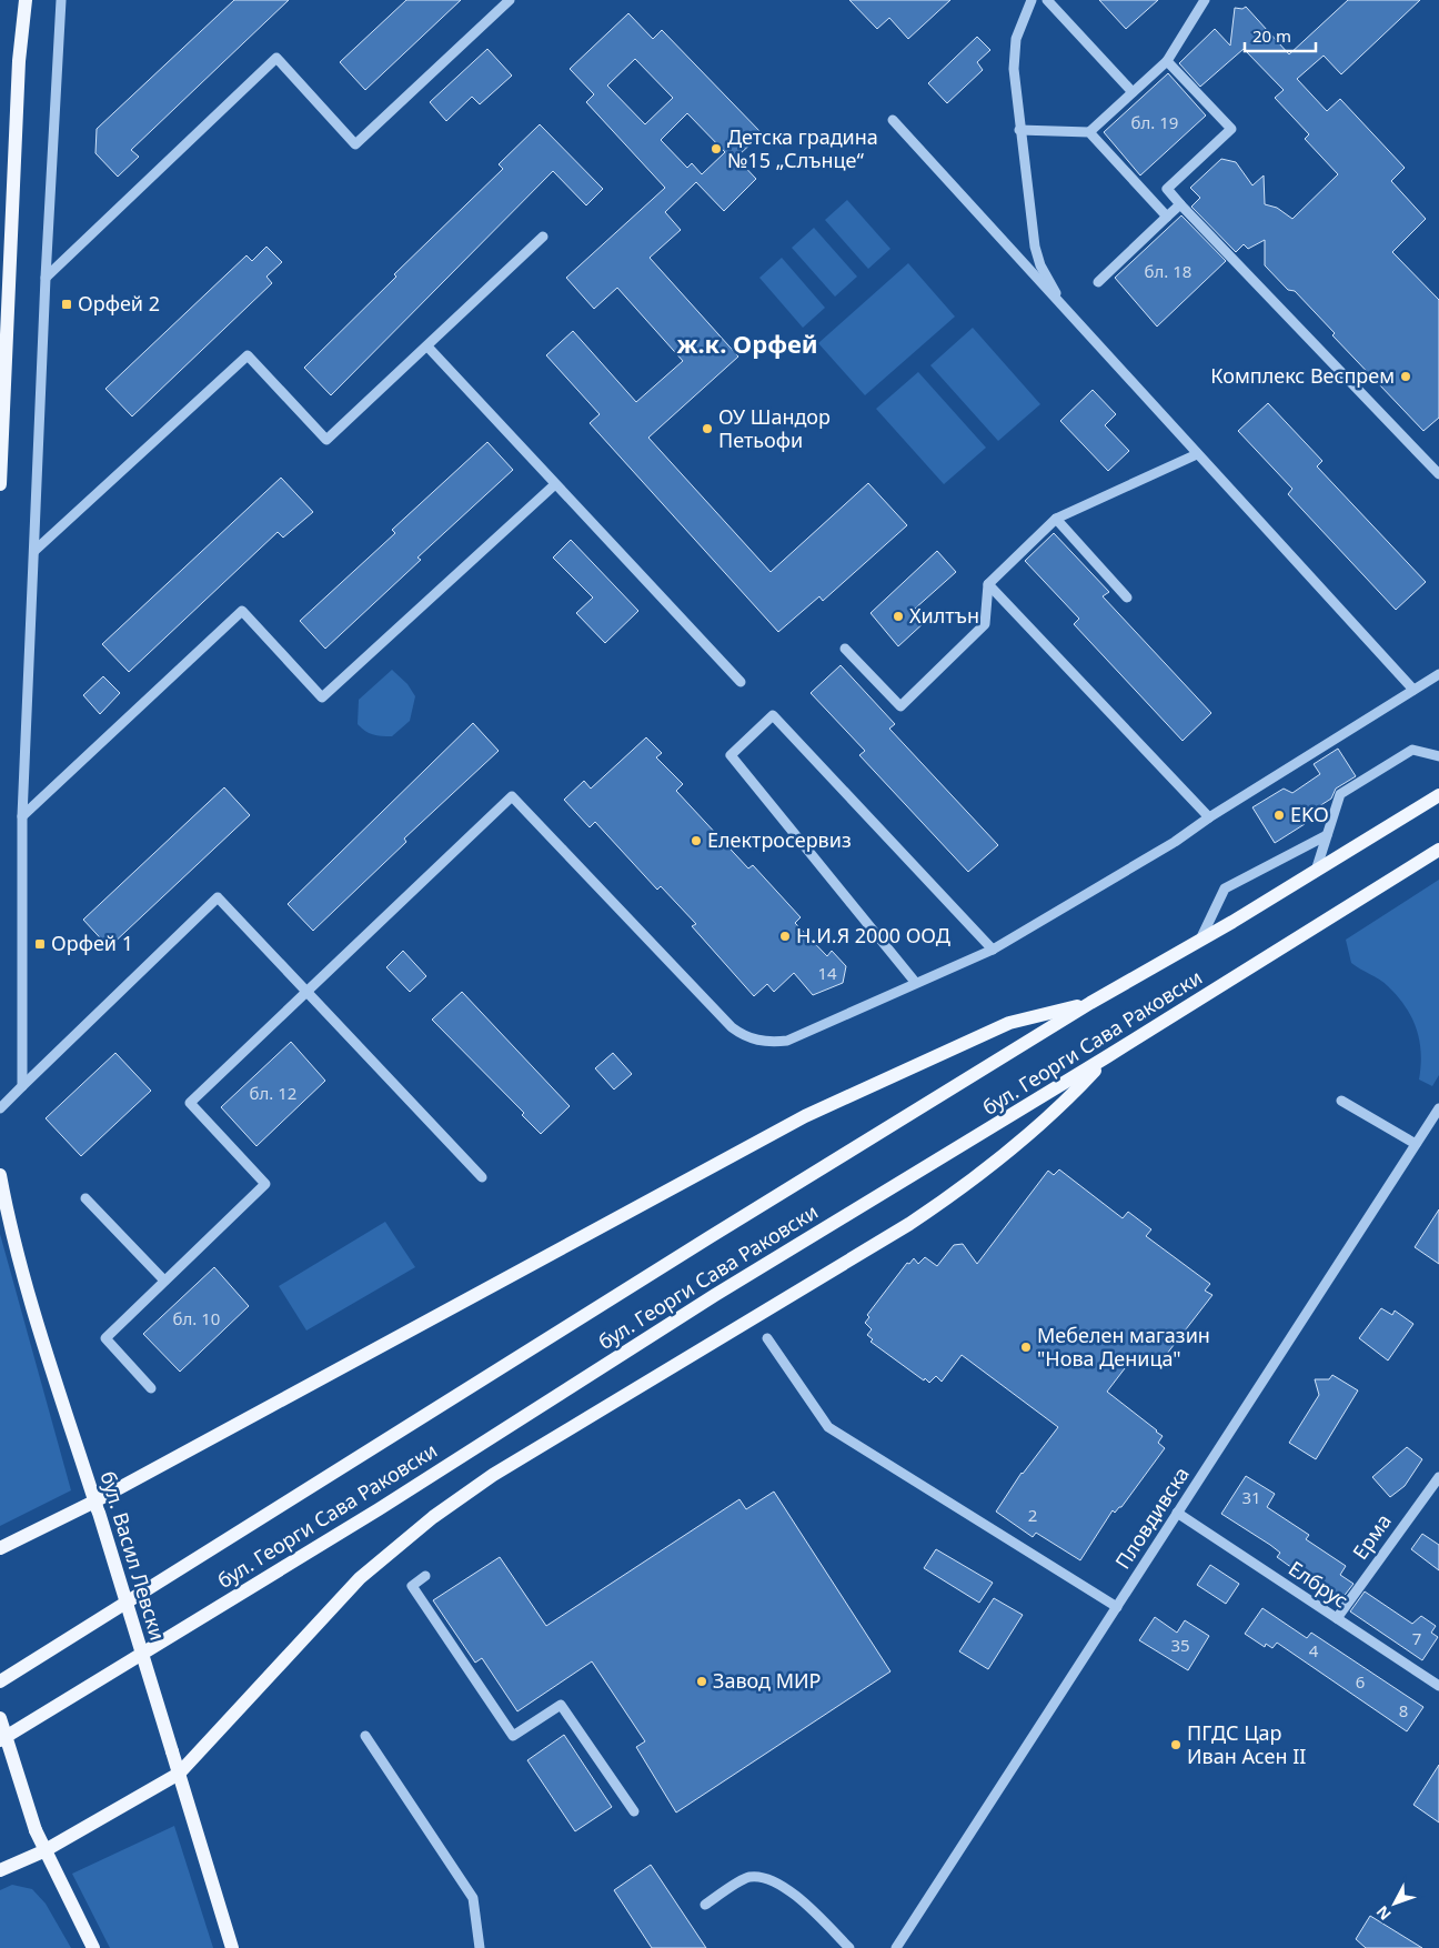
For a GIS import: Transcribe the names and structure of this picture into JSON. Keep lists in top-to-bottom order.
{
  "streets": {
    "main road": ["бул. Георги Сава Раковски", "бул. Васил Левски"],
    "street": ["Пловдивска", "Ерма", "Елбрус"]
  },
  "crossings": [
    ["Пловдивска", "Елбрус"],
    ["Ерма", "Елбрус"]
  ],
  "districts": ["ж.к. Орфей"],
  "places": {
    "other": [
      "Детска градина №15 „Слънце“",
      "Комплекс Веспрем",
      "ОУ Шандор Петьофи",
      "Хилтън",
      "EKO",
      "Електросервиз",
      "Н.И.Я 2000 ООД",
      "Мебелен магазин \"Нова Деница\"",
      "Завод МИР",
      "ПГДС Цар Иван Асен II"
    ],
    "transit": ["Орфей 2", "Орфей 1"]
  },
  "house_numbers": [
    "бл. 19",
    "бл. 18",
    "14",
    "бл. 12",
    "бл. 10",
    "31",
    "2",
    "7",
    "35",
    "4",
    "6",
    "8"
  ],
  "scale_bar": "20 m",
  "north": "bottom left"
}
